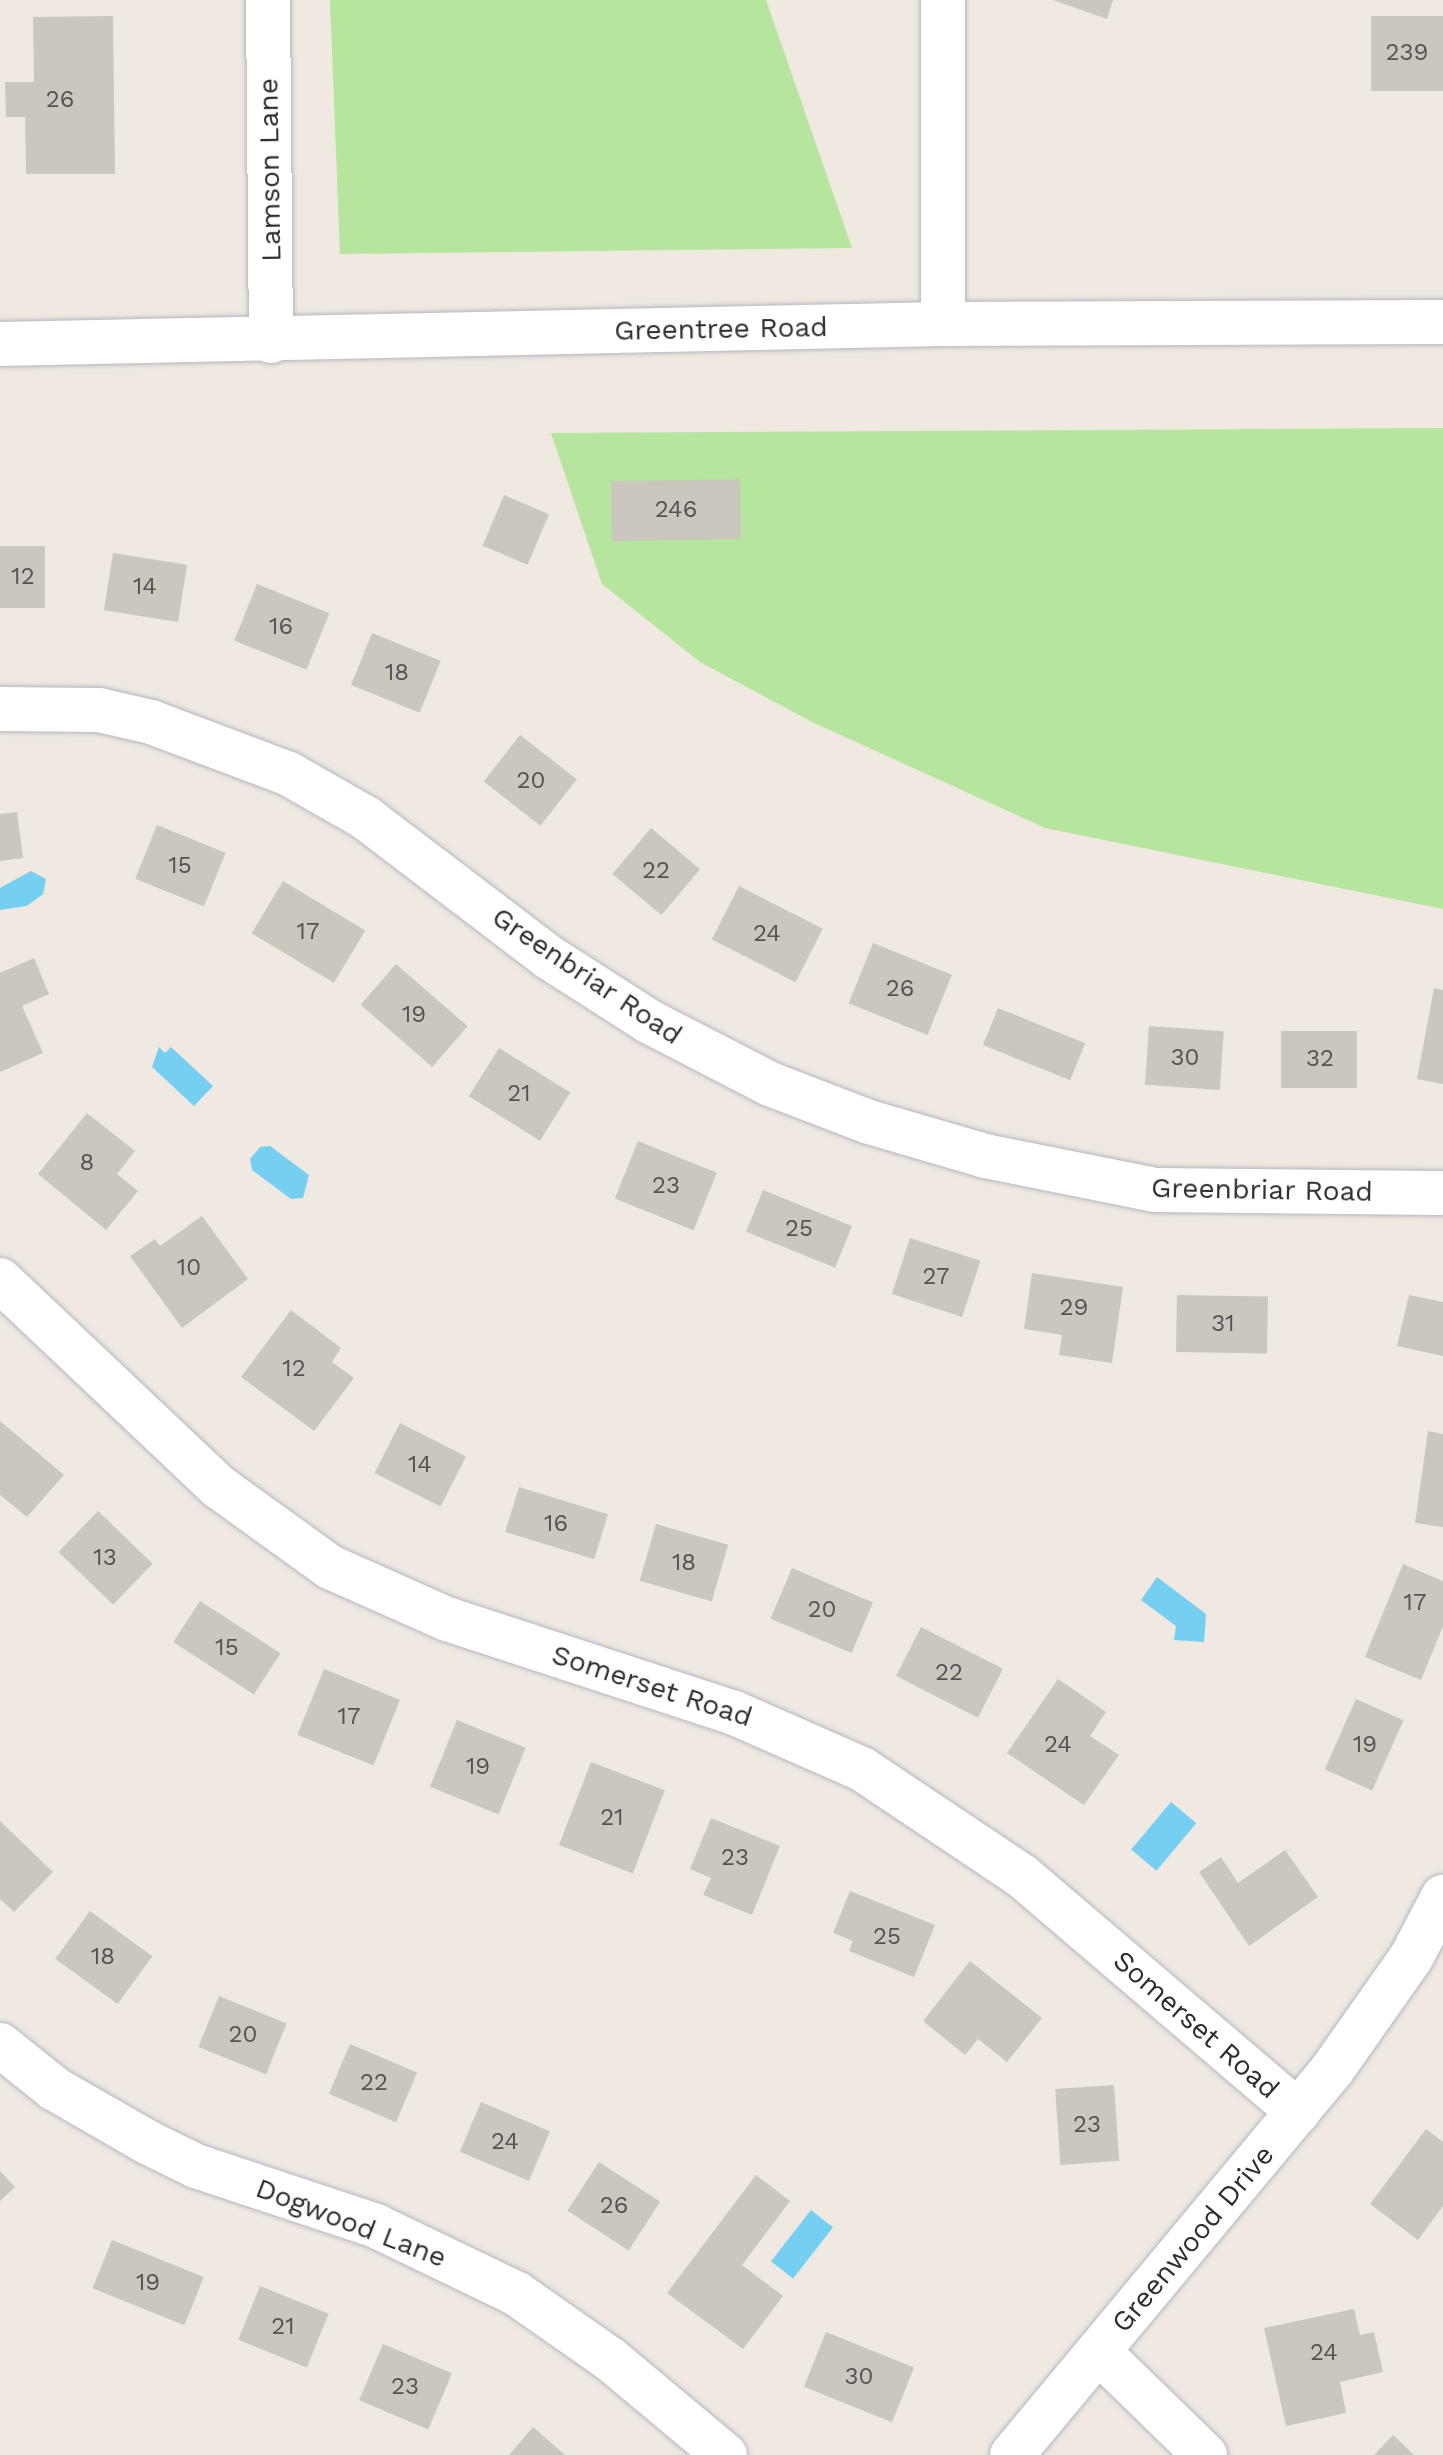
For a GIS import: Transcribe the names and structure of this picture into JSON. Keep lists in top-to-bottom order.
{
  "streets": {
    "street": [
      "Lamson Lane",
      "Greentree Road",
      "Greenbriar Road",
      "Somerset Road",
      "Dogwood Lane",
      "Greenwood Drive"
    ]
  },
  "crossings": [
    ["Lamson Lane", "Greentree Road"],
    ["Somerset Road", "Greenwood Drive"]
  ],
  "house_numbers": [
    "239",
    "26",
    "246",
    "12",
    "14",
    "16",
    "18",
    "20",
    "15",
    "22",
    "17",
    "24",
    "26",
    "19",
    "30",
    "32",
    "21",
    "8",
    "23",
    "25",
    "10",
    "27",
    "29",
    "31",
    "12",
    "14",
    "16",
    "13",
    "18",
    "17",
    "20",
    "15",
    "22",
    "17",
    "24",
    "19",
    "19",
    "21",
    "23",
    "25",
    "18",
    "20",
    "22",
    "23",
    "24",
    "26",
    "19",
    "21",
    "24",
    "30",
    "23"
  ]
}
